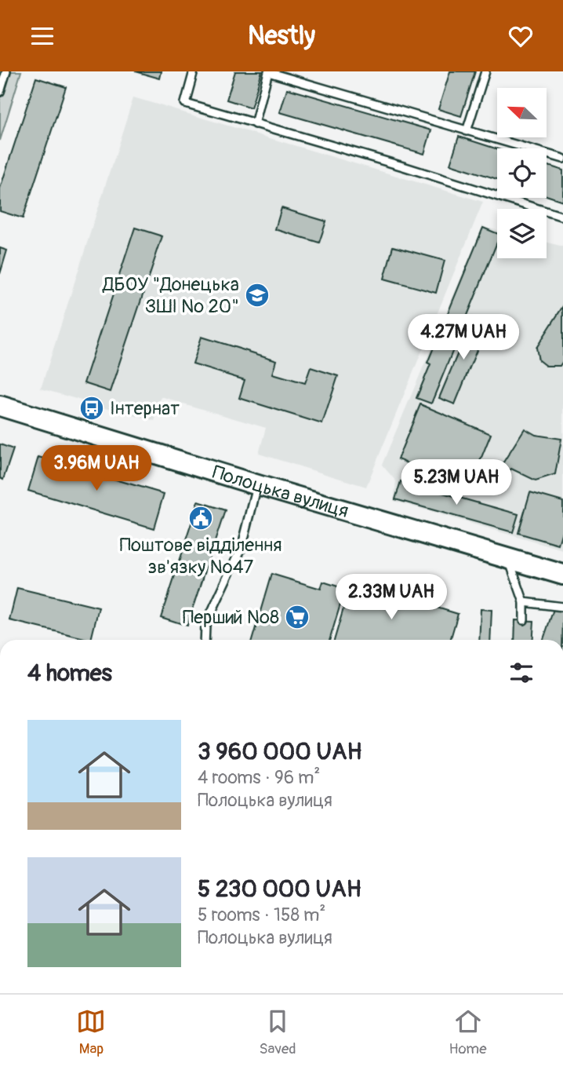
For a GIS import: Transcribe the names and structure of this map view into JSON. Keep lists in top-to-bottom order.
{
  "streets": {
    "main road": ["Полоцька вулиця"]
  },
  "places": {
    "school or university": ["ДБОУ \"Донецька ЗШІ № 20\""],
    "bus stop": ["Інтернат"],
    "public building": ["Поштове відділення зв'язку №47"],
    "supermarket": ["Перший №8"]
  },
  "north": "top left",
  "page": {
    "header": "Nestly",
    "price": [
      "4.27M UAH",
      "3.96M UAH",
      "5.23M UAH",
      "2.33M UAH"
    ],
    "heading": "4 homes",
    "list": [
      {
        "name": "3 960 000 UAH",
        "note": "4 rooms · 96 m² · Полоцька вулиця"
      },
      {
        "name": "5 230 000 UAH",
        "note": "5 rooms · 158 m² · Полоцька вулиця"
      }
    ],
    "tabs": ["Map", "Saved", "Home"]
  }
}
